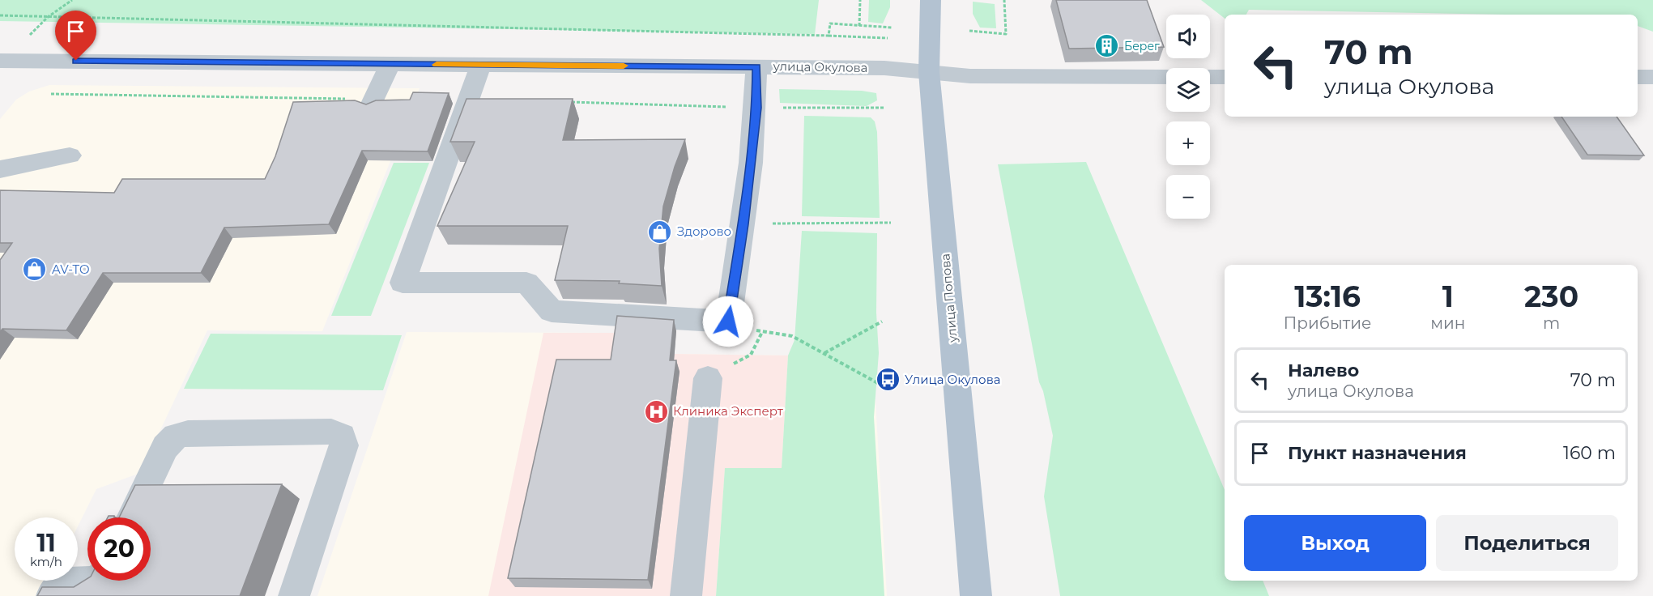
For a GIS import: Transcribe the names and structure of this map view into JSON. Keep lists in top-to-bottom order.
{
  "streets": {
    "main road": ["улица Попова"],
    "street": ["улица Окулова"]
  },
  "crossings": [
    ["улица Окулова", "улица Попова"]
  ],
  "places": {
    "building": ["Берег"],
    "shop": ["Здорово", "AV-TO"],
    "bus stop": ["Улица Окулова"],
    "hospital": ["Клиника Эксперт"]
  },
  "page": {
    "map_buttons": ["+", "−"],
    "turn": ["70 m", "улица Окулова"],
    "eta": [
      "13:16",
      "Прибытие",
      "1",
      "мин",
      "230",
      "m"
    ],
    "list": [
      {
        "name": "Налево",
        "note": "улица Окулова",
        "value": "70 m"
      },
      {
        "name": "Пункт назначения",
        "value": "160 m"
      }
    ],
    "buttons": ["Выход", "Поделиться"],
    "speed": "11 km/h",
    "limit": "20"
  }
}
